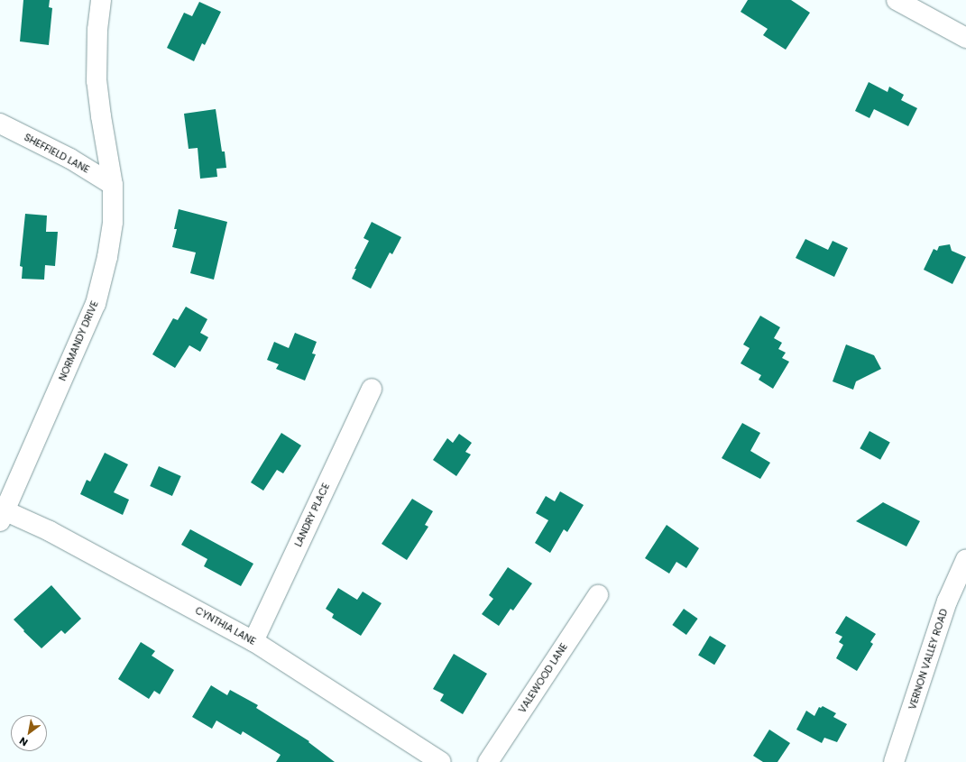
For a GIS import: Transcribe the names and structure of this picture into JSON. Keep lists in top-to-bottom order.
{
  "streets": {
    "street": [
      "SHEFFIELD LANE",
      "NORMANDY DRIVE",
      "LANDRY PLACE",
      "CYNTHIA LANE",
      "VERNON VALLEY ROAD",
      "VALEWOOD LANE"
    ]
  },
  "crossings": [
    ["SHEFFIELD LANE", "NORMANDY DRIVE"],
    ["NORMANDY DRIVE", "CYNTHIA LANE"],
    ["LANDRY PLACE", "CYNTHIA LANE"]
  ],
  "north": "bottom left"
}
